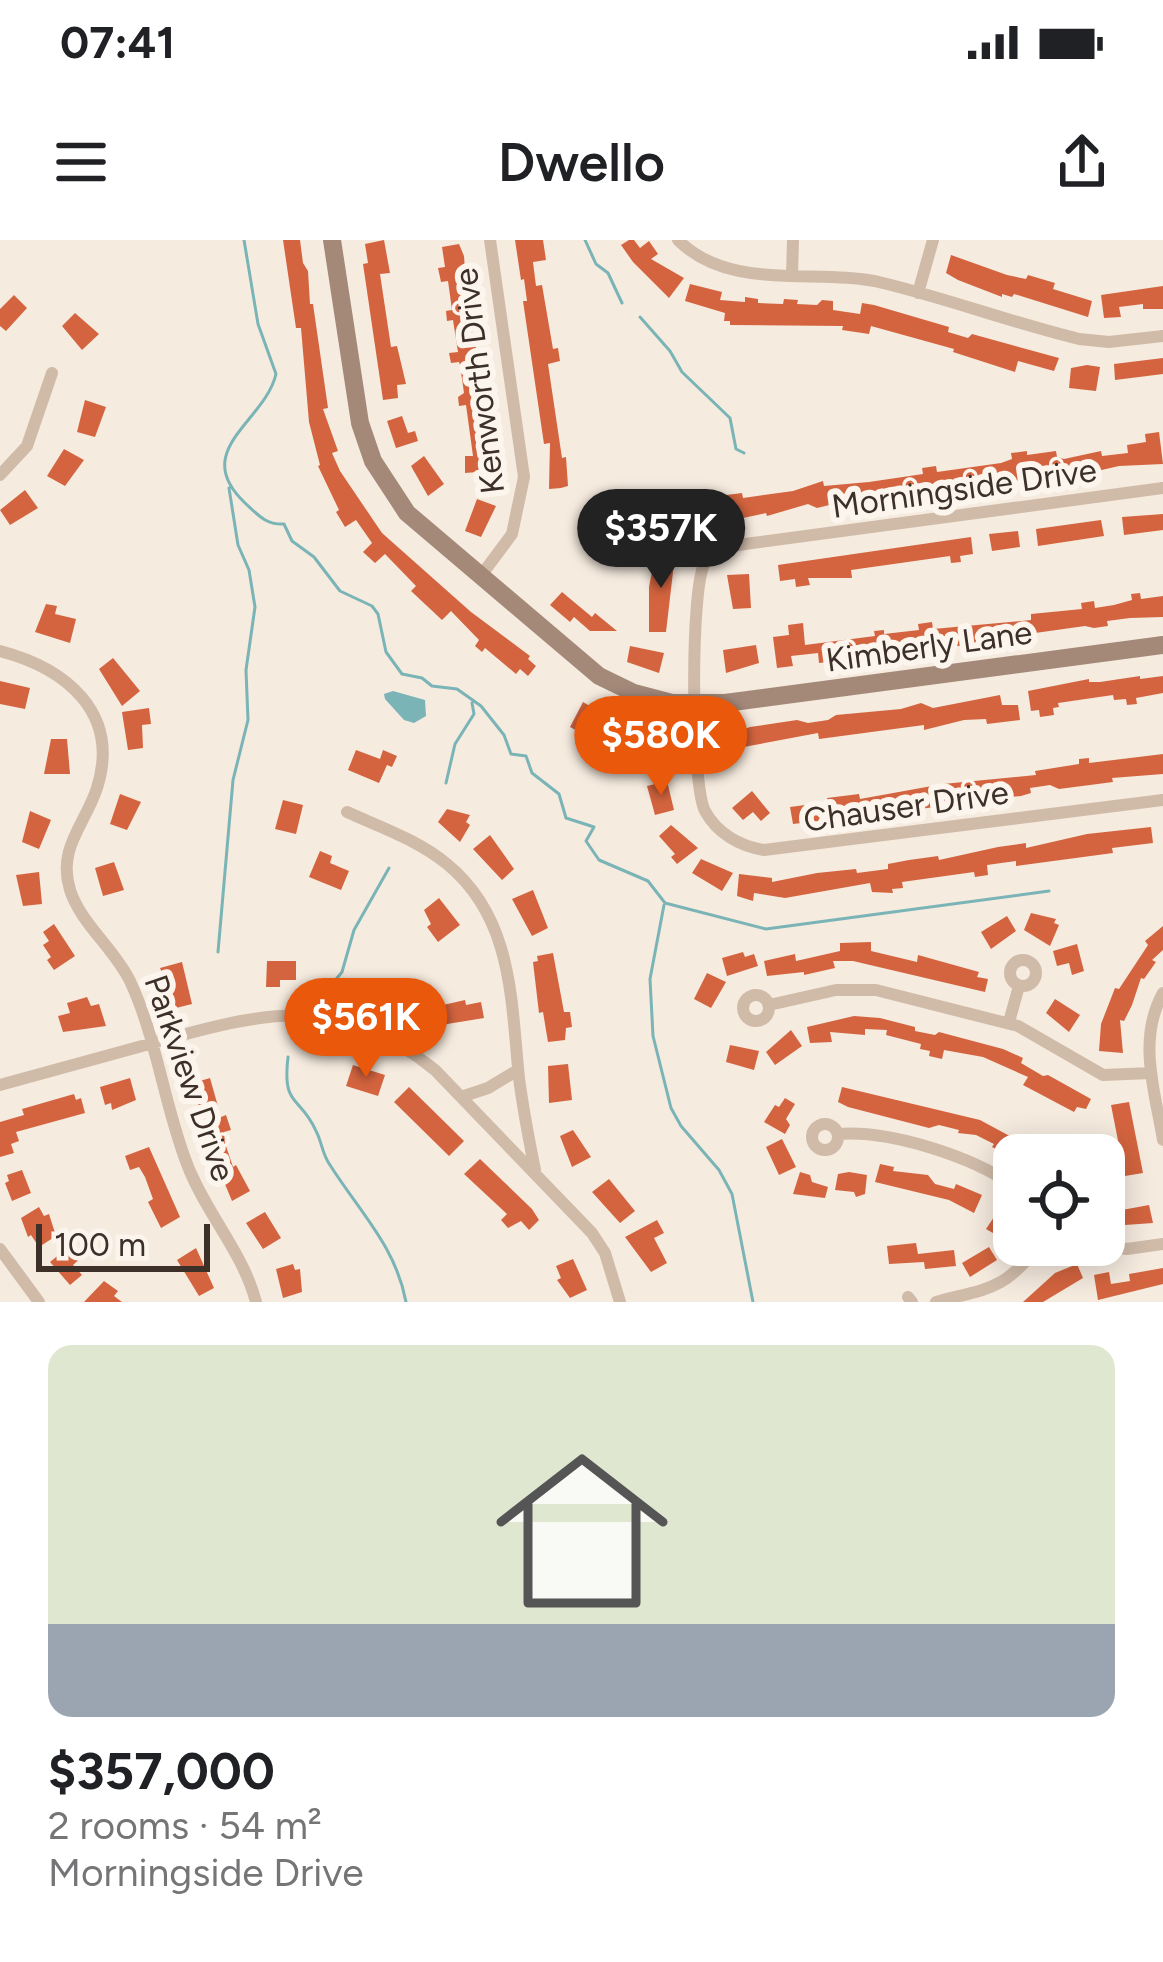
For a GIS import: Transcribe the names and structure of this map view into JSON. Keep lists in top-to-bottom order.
{
  "streets": {
    "street": [
      "Kenworth Drive",
      "Morningside Drive",
      "Kimberly Lane",
      "Chauser Drive",
      "Parkview Drive"
    ]
  },
  "crossings": [
    ["Kenworth Drive", "Kimberly Lane"],
    ["Morningside Drive", "Kimberly Lane"],
    ["Morningside Drive", "Chauser Drive"],
    ["Kimberly Lane", "Chauser Drive"]
  ],
  "scale_bar": "100 m",
  "page": {
    "status": "07:41",
    "header": "Dwello",
    "price": ["$357K", "$580K", "$561K"],
    "scale": "100 m",
    "list": [
      {
        "name": "$357,000",
        "note": "2 rooms · 54 m² · Morningside Drive"
      }
    ]
  }
}
